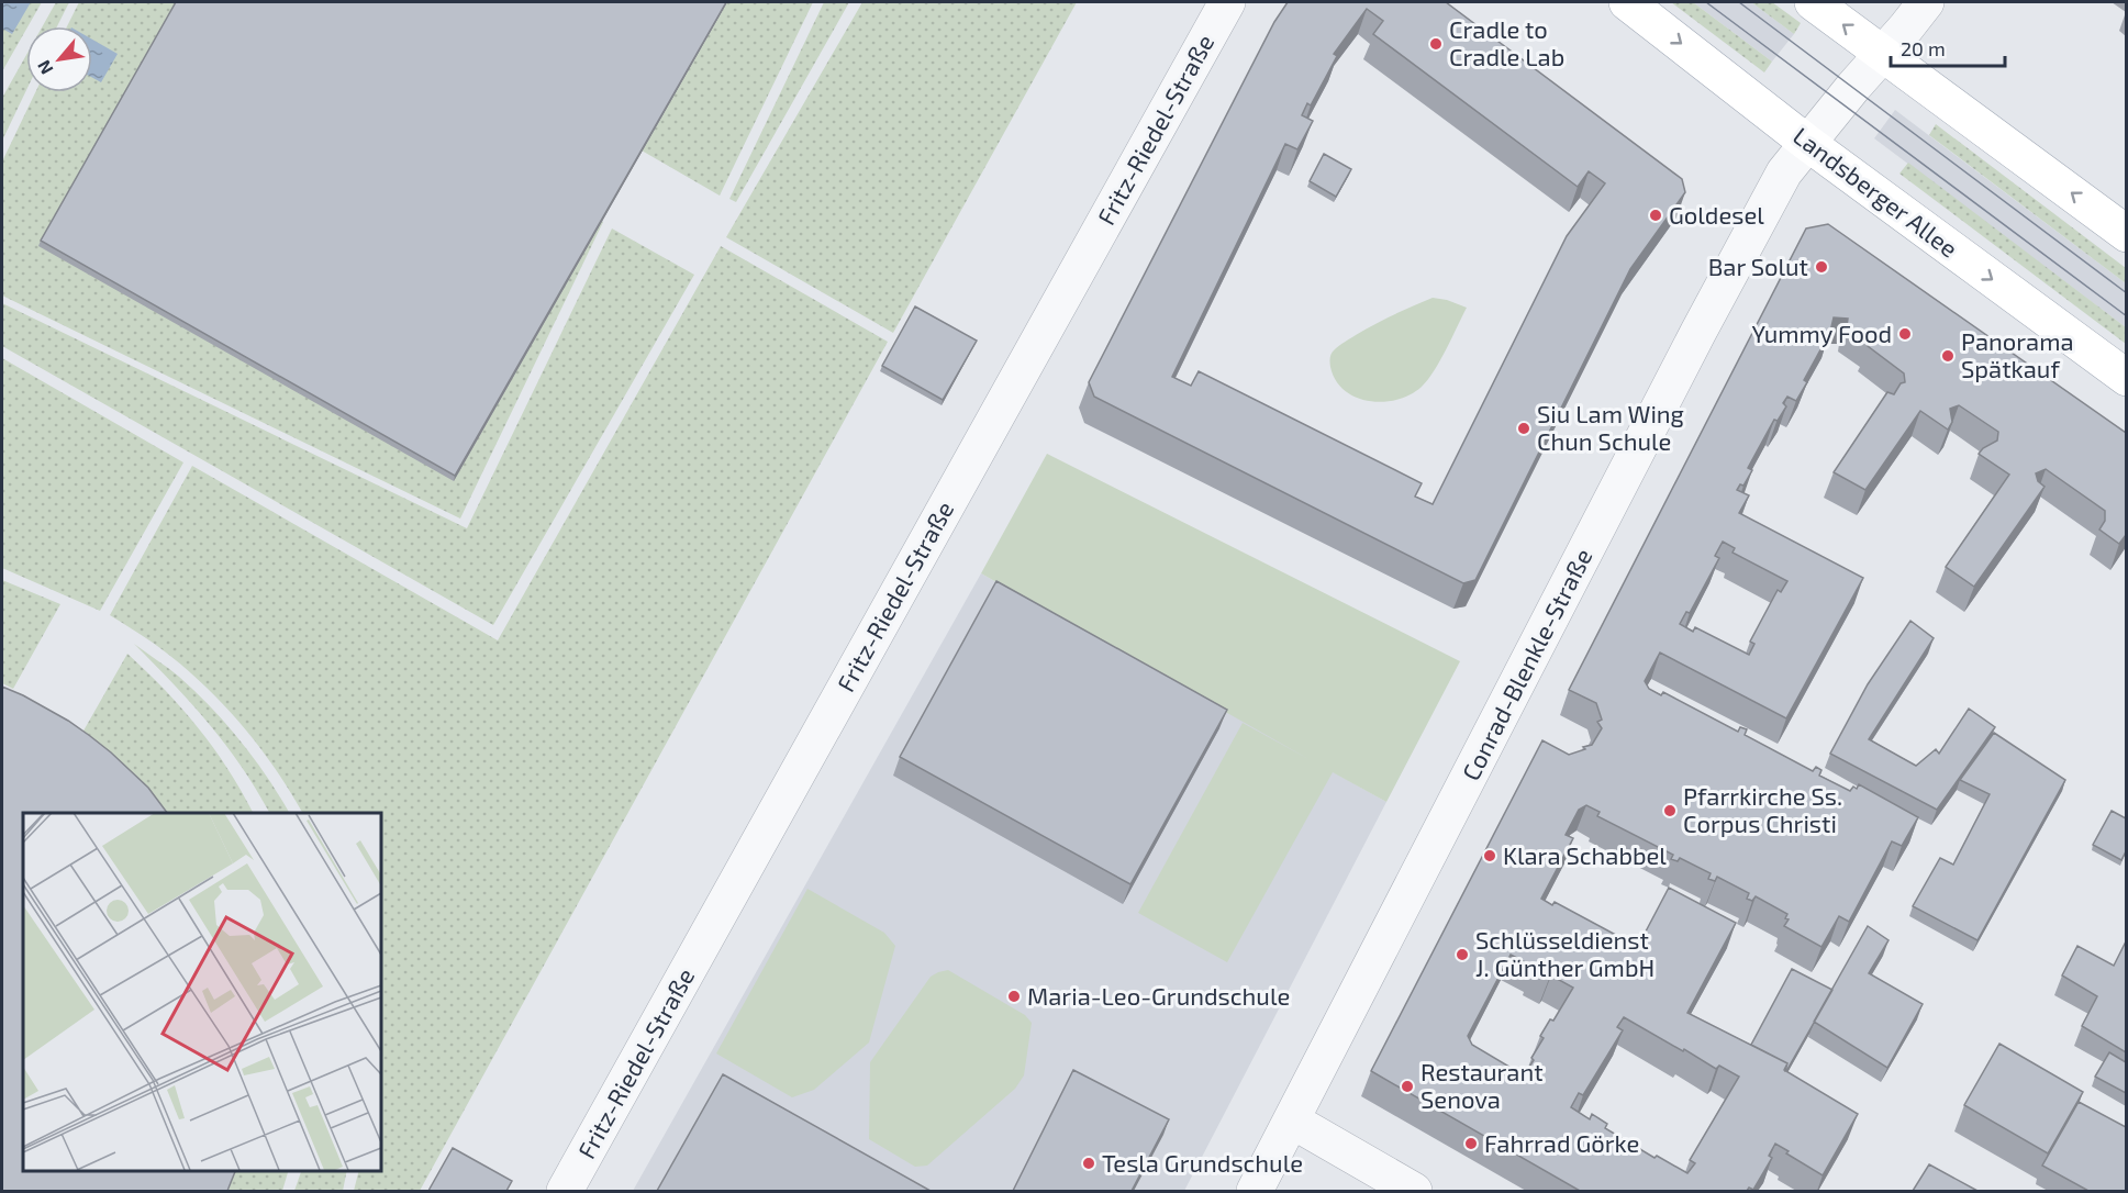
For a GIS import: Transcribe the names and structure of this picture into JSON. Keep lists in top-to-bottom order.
{
  "streets": {
    "main road": ["Landsberger Allee"],
    "street": ["Fritz-Riedel-Straße", "Conrad-Blenkle-Straße"]
  },
  "crossings": [
    ["Landsberger Allee", "Conrad-Blenkle-Straße"]
  ],
  "places": [
    "Cradle to Cradle Lab",
    "Goldesel",
    "Bar Solut",
    "Yummy Food",
    "Panorama Spätkauf",
    "Siu Lam Wing Chun Schule",
    "Pfarrkirche Ss. Corpus Christi",
    "Klara Schabbel",
    "Schlüsseldienst J. Günther GmbH",
    "Maria-Leo-Grundschule",
    "Restaurant Senova",
    "Fahrrad Görke",
    "Tesla Grundschule"
  ],
  "scale_bar": "20 m",
  "north": "bottom left"
}
